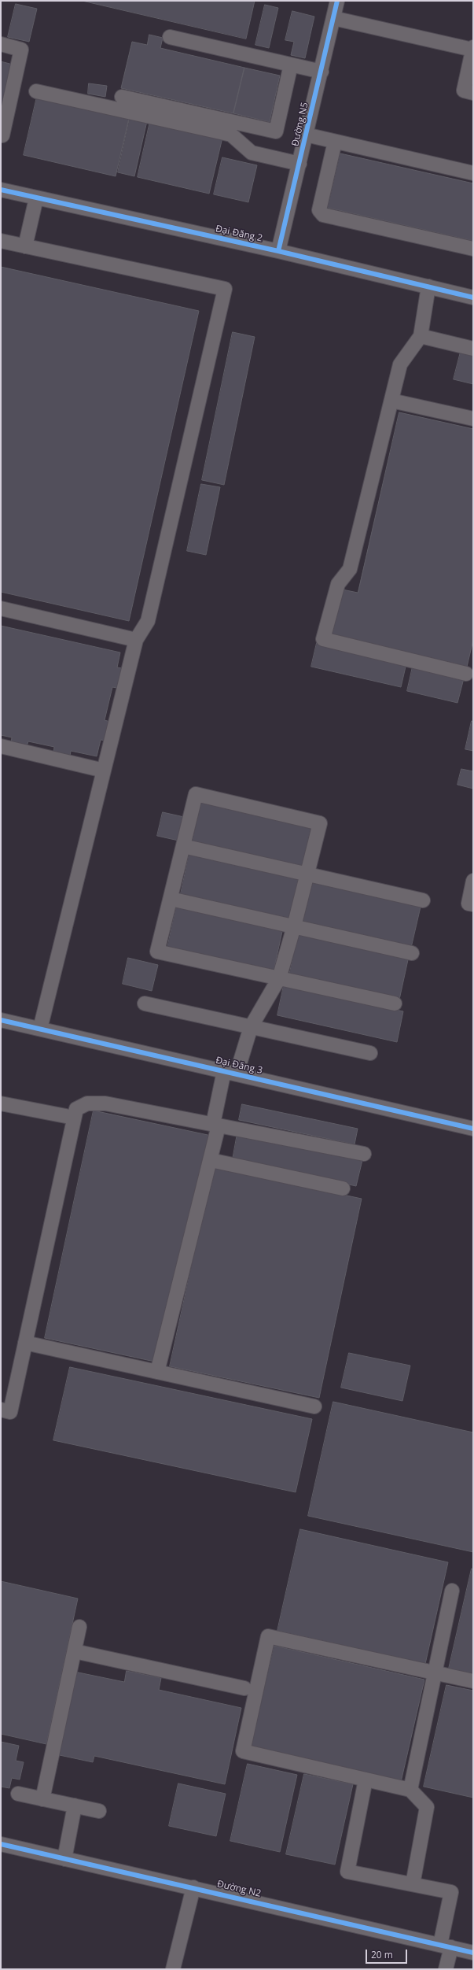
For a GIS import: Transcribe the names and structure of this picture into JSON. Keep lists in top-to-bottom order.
{
  "streets": {
    "street": [
      "Đường N5",
      "Đại Đăng 2",
      "Đại Đăng 3",
      "Đường N2"
    ]
  },
  "crossings": [
    ["Đường N5", "Đại Đăng 2"]
  ],
  "scale_bar": "20 m"
}
